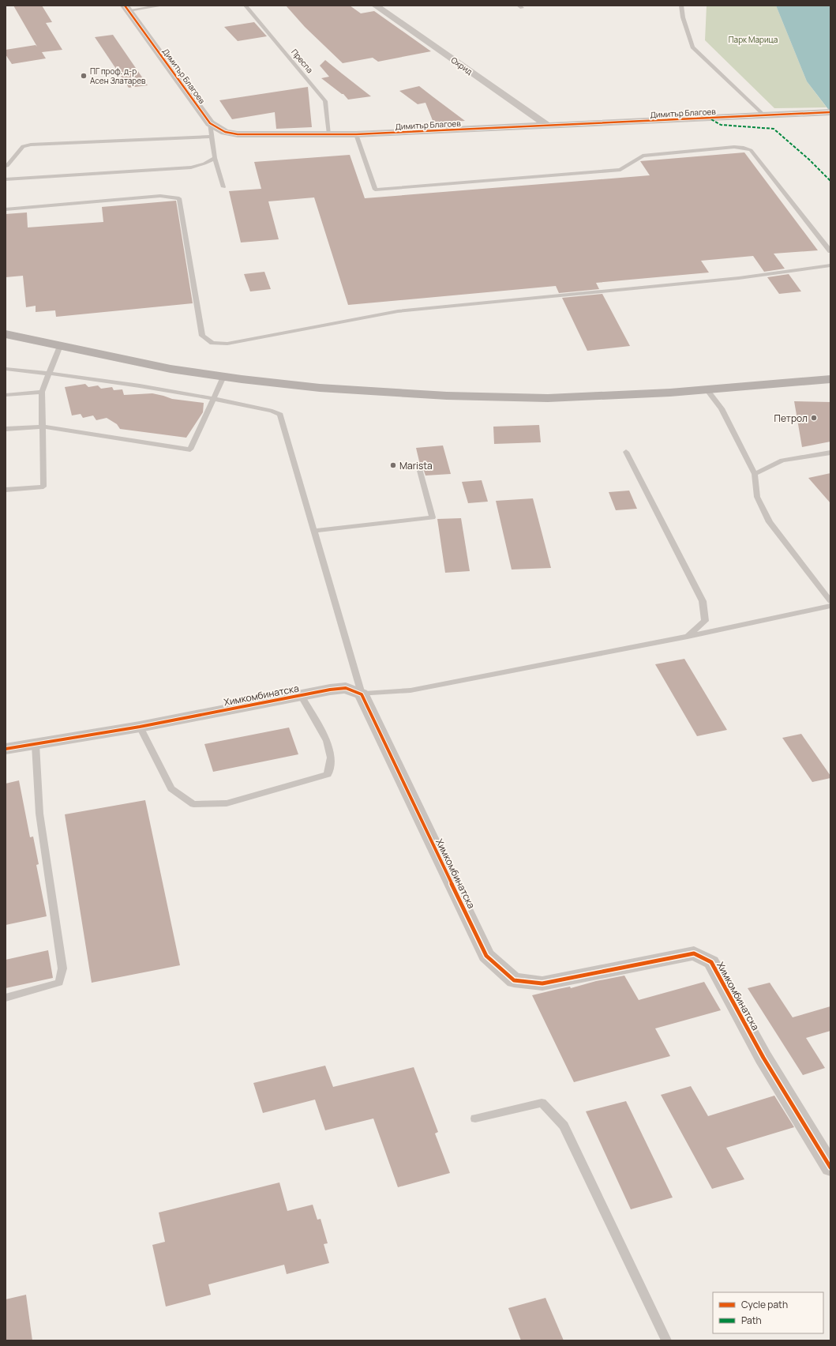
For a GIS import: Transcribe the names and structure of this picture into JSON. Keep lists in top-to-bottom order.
{
  "streets": {
    "street": ["Охрид", "Димитър Благоев", "Химкомбинатска"],
    "lane": ["Преспа"]
  },
  "crossings": [
    ["Преспа", "Димитър Благоев"],
    ["Охрид", "Димитър Благоев"]
  ],
  "parks": ["Парк Марица"],
  "places": ["ПГ проф. д-р Асен Златарев", "Петрол", "Marista"],
  "legend": ["Cycle path", "Path"]
}
